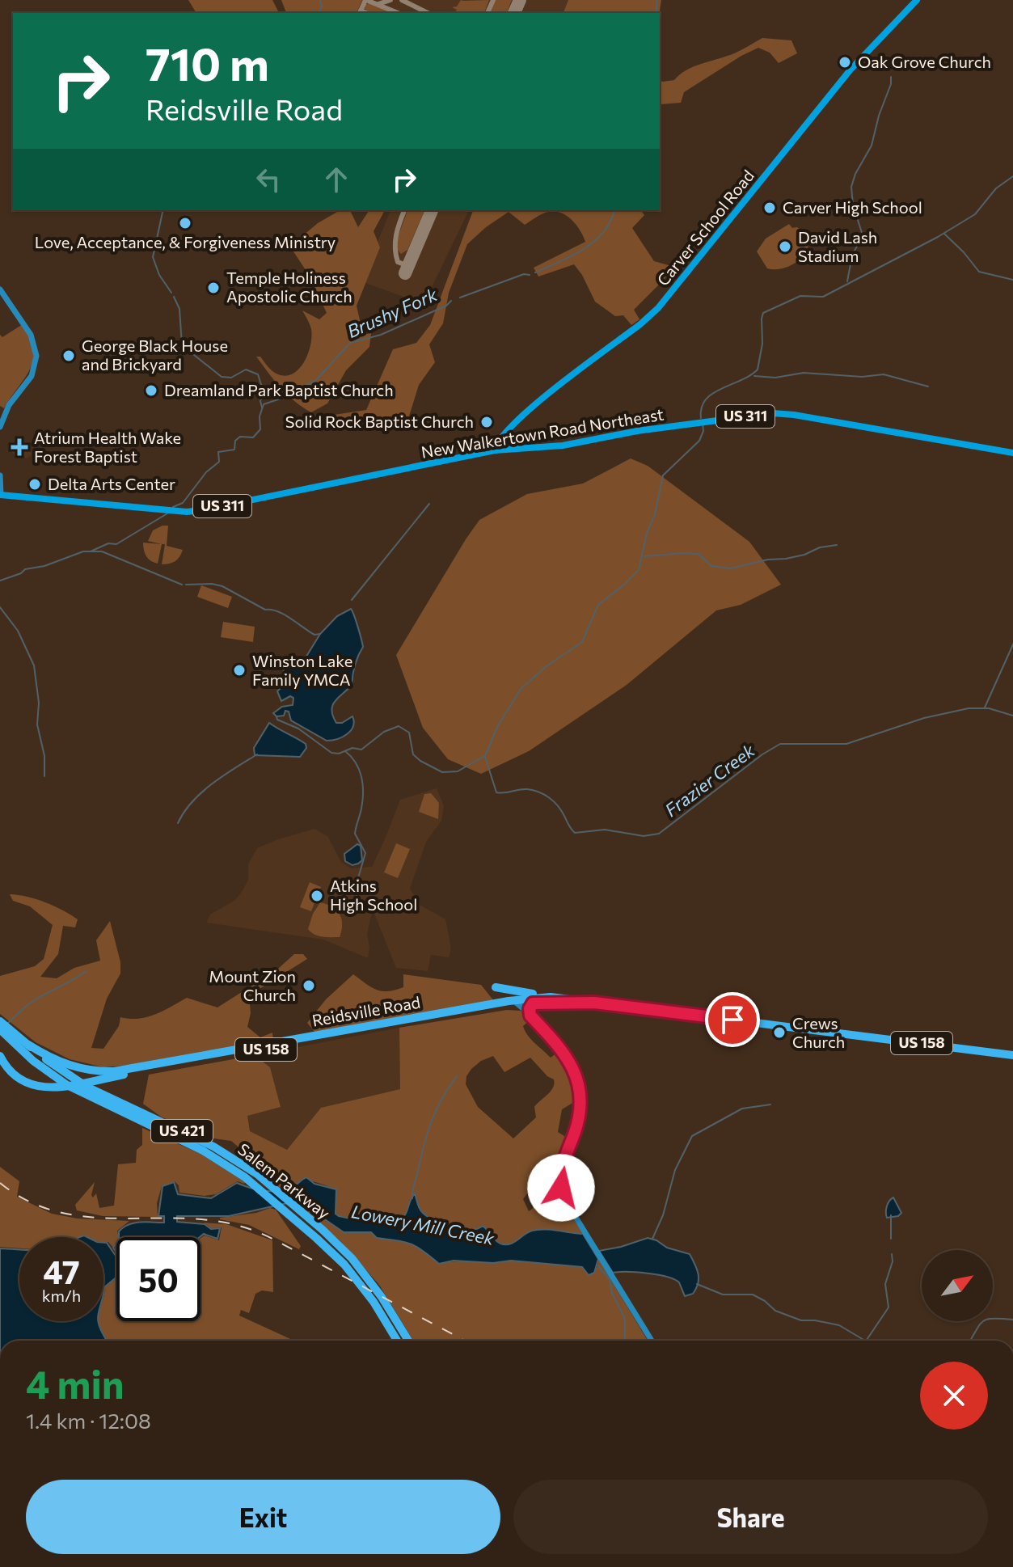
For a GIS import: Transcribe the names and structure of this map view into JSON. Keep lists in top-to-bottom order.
{
  "streets": {
    "highway": [
      "Reidsville Road",
      "US 158",
      "US 421",
      "Salem Parkway"
    ],
    "main road": ["Carver School Road", "US 311", "New Walkertown Road Northeast"]
  },
  "crossings": [
    ["Carver School Road", "New Walkertown Road Northeast"],
    ["Reidsville Road", "US 158"],
    ["US 158", "Salem Parkway"]
  ],
  "water": ["Brushy Fork", "Frazier Creek", "Lowery Mill Creek"],
  "places": {
    "other": [
      "Oak Grove Church",
      "Carver High School",
      "Love, Acceptance, & Forgiveness Ministry",
      "David Lash Stadium",
      "Temple Holiness Apostolic Church",
      "George Black House and Brickyard",
      "Dreamland Park Baptist Church",
      "Solid Rock Baptist Church",
      "Delta Arts Center",
      "Winston Lake Family YMCA",
      "Atkins High School",
      "Mount Zion Church",
      "Crews Church"
    ],
    "health": ["Atrium Health Wake Forest Baptist"]
  },
  "north": "top right",
  "page": {
    "turn": ["710 m", "Reidsville Road"],
    "speed": "47 km/h",
    "limit": "50",
    "heading": ["4 min", "1.4 km · 12:08"],
    "buttons": ["Exit", "Share"]
  }
}
